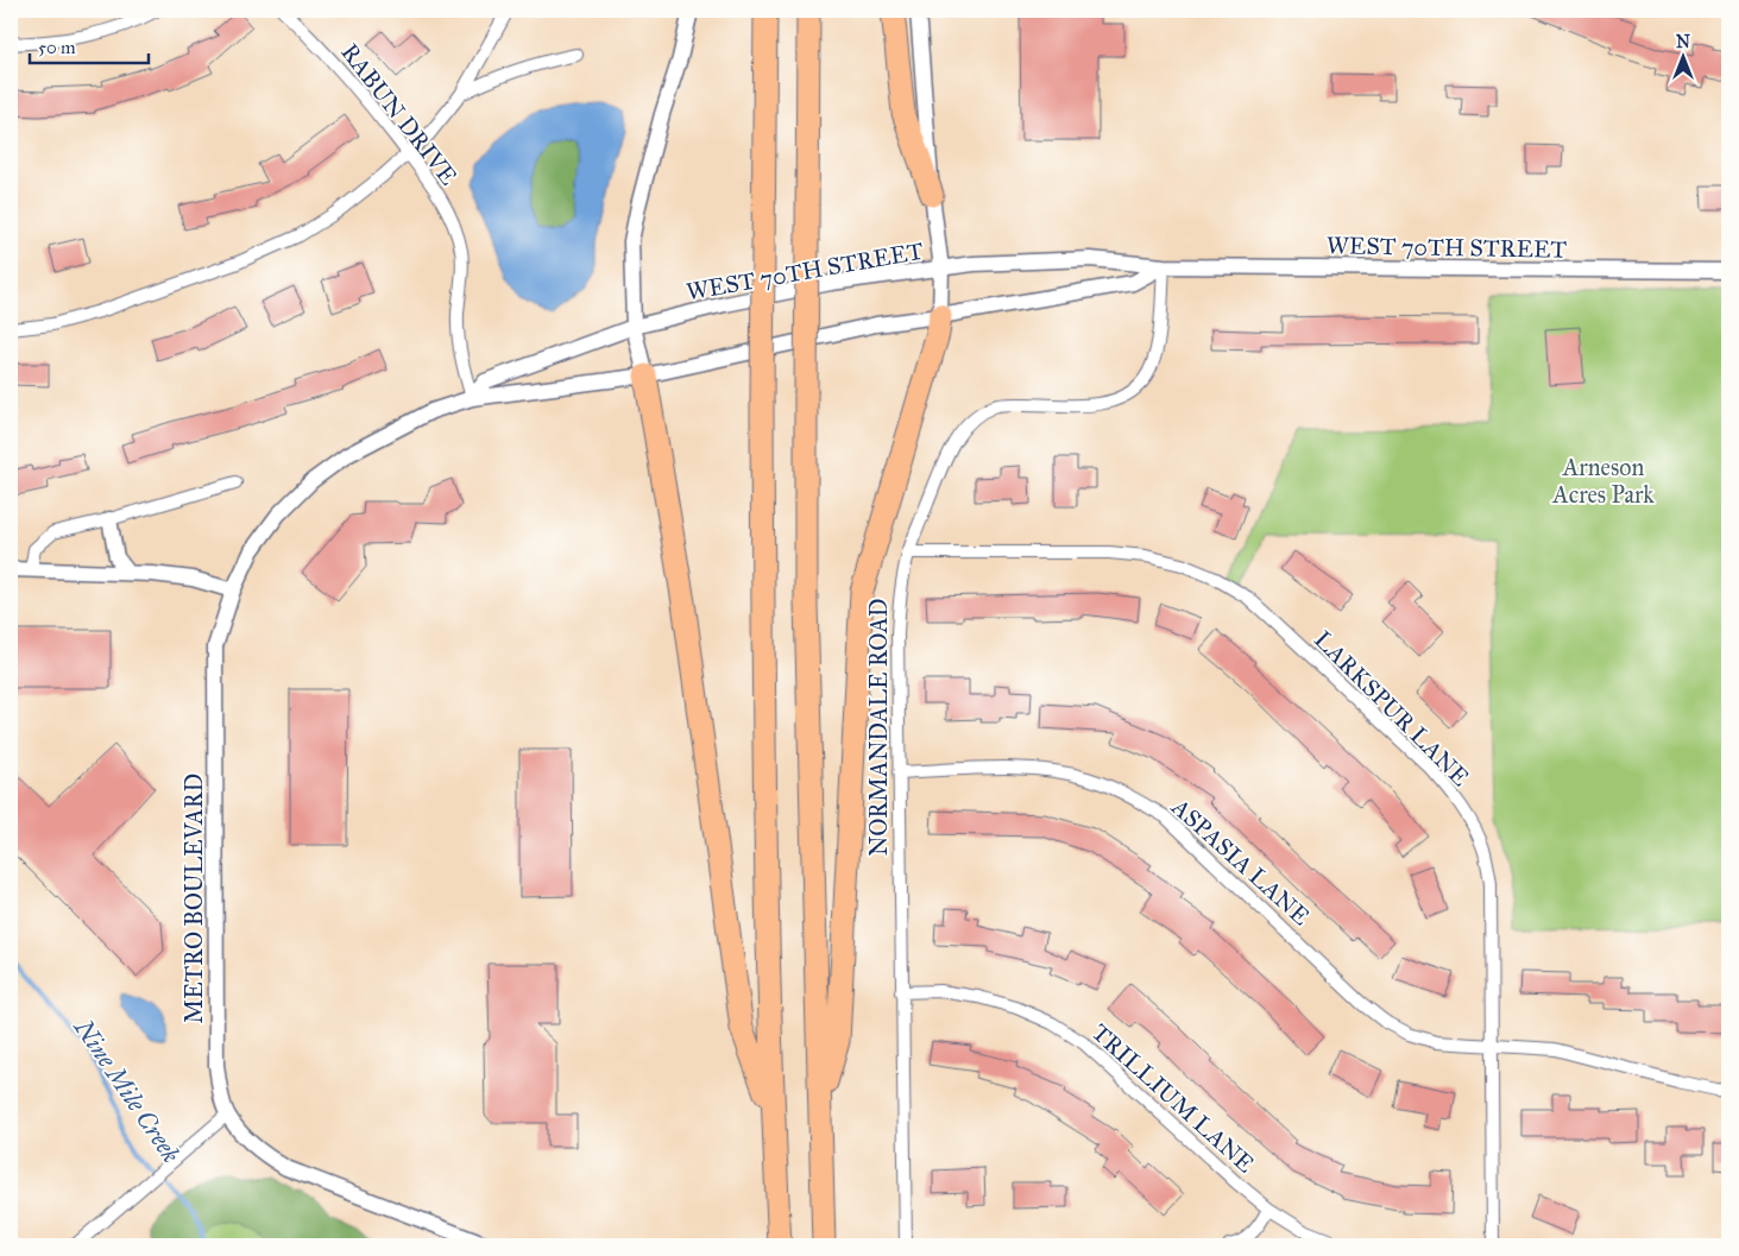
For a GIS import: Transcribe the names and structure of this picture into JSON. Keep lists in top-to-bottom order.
{
  "streets": {
    "street": [
      "RABUN DRIVE",
      "WEST 70TH STREET",
      "LARKSPUR LANE",
      "NORMANDALE ROAD",
      "ASPASIA LANE",
      "METRO BOULEVARD",
      "TRILLIUM LANE"
    ]
  },
  "crossings": [
    ["RABUN DRIVE", "WEST 70TH STREET"],
    ["WEST 70TH STREET", "NORMANDALE ROAD"],
    ["WEST 70TH STREET", "METRO BOULEVARD"],
    ["LARKSPUR LANE", "NORMANDALE ROAD"],
    ["LARKSPUR LANE", "ASPASIA LANE"],
    ["NORMANDALE ROAD", "ASPASIA LANE"],
    ["NORMANDALE ROAD", "TRILLIUM LANE"]
  ],
  "water": ["Nine Mile Creek"],
  "parks": ["Arneson Acres Park"],
  "scale_bar": "50 m",
  "north": "top"
}
